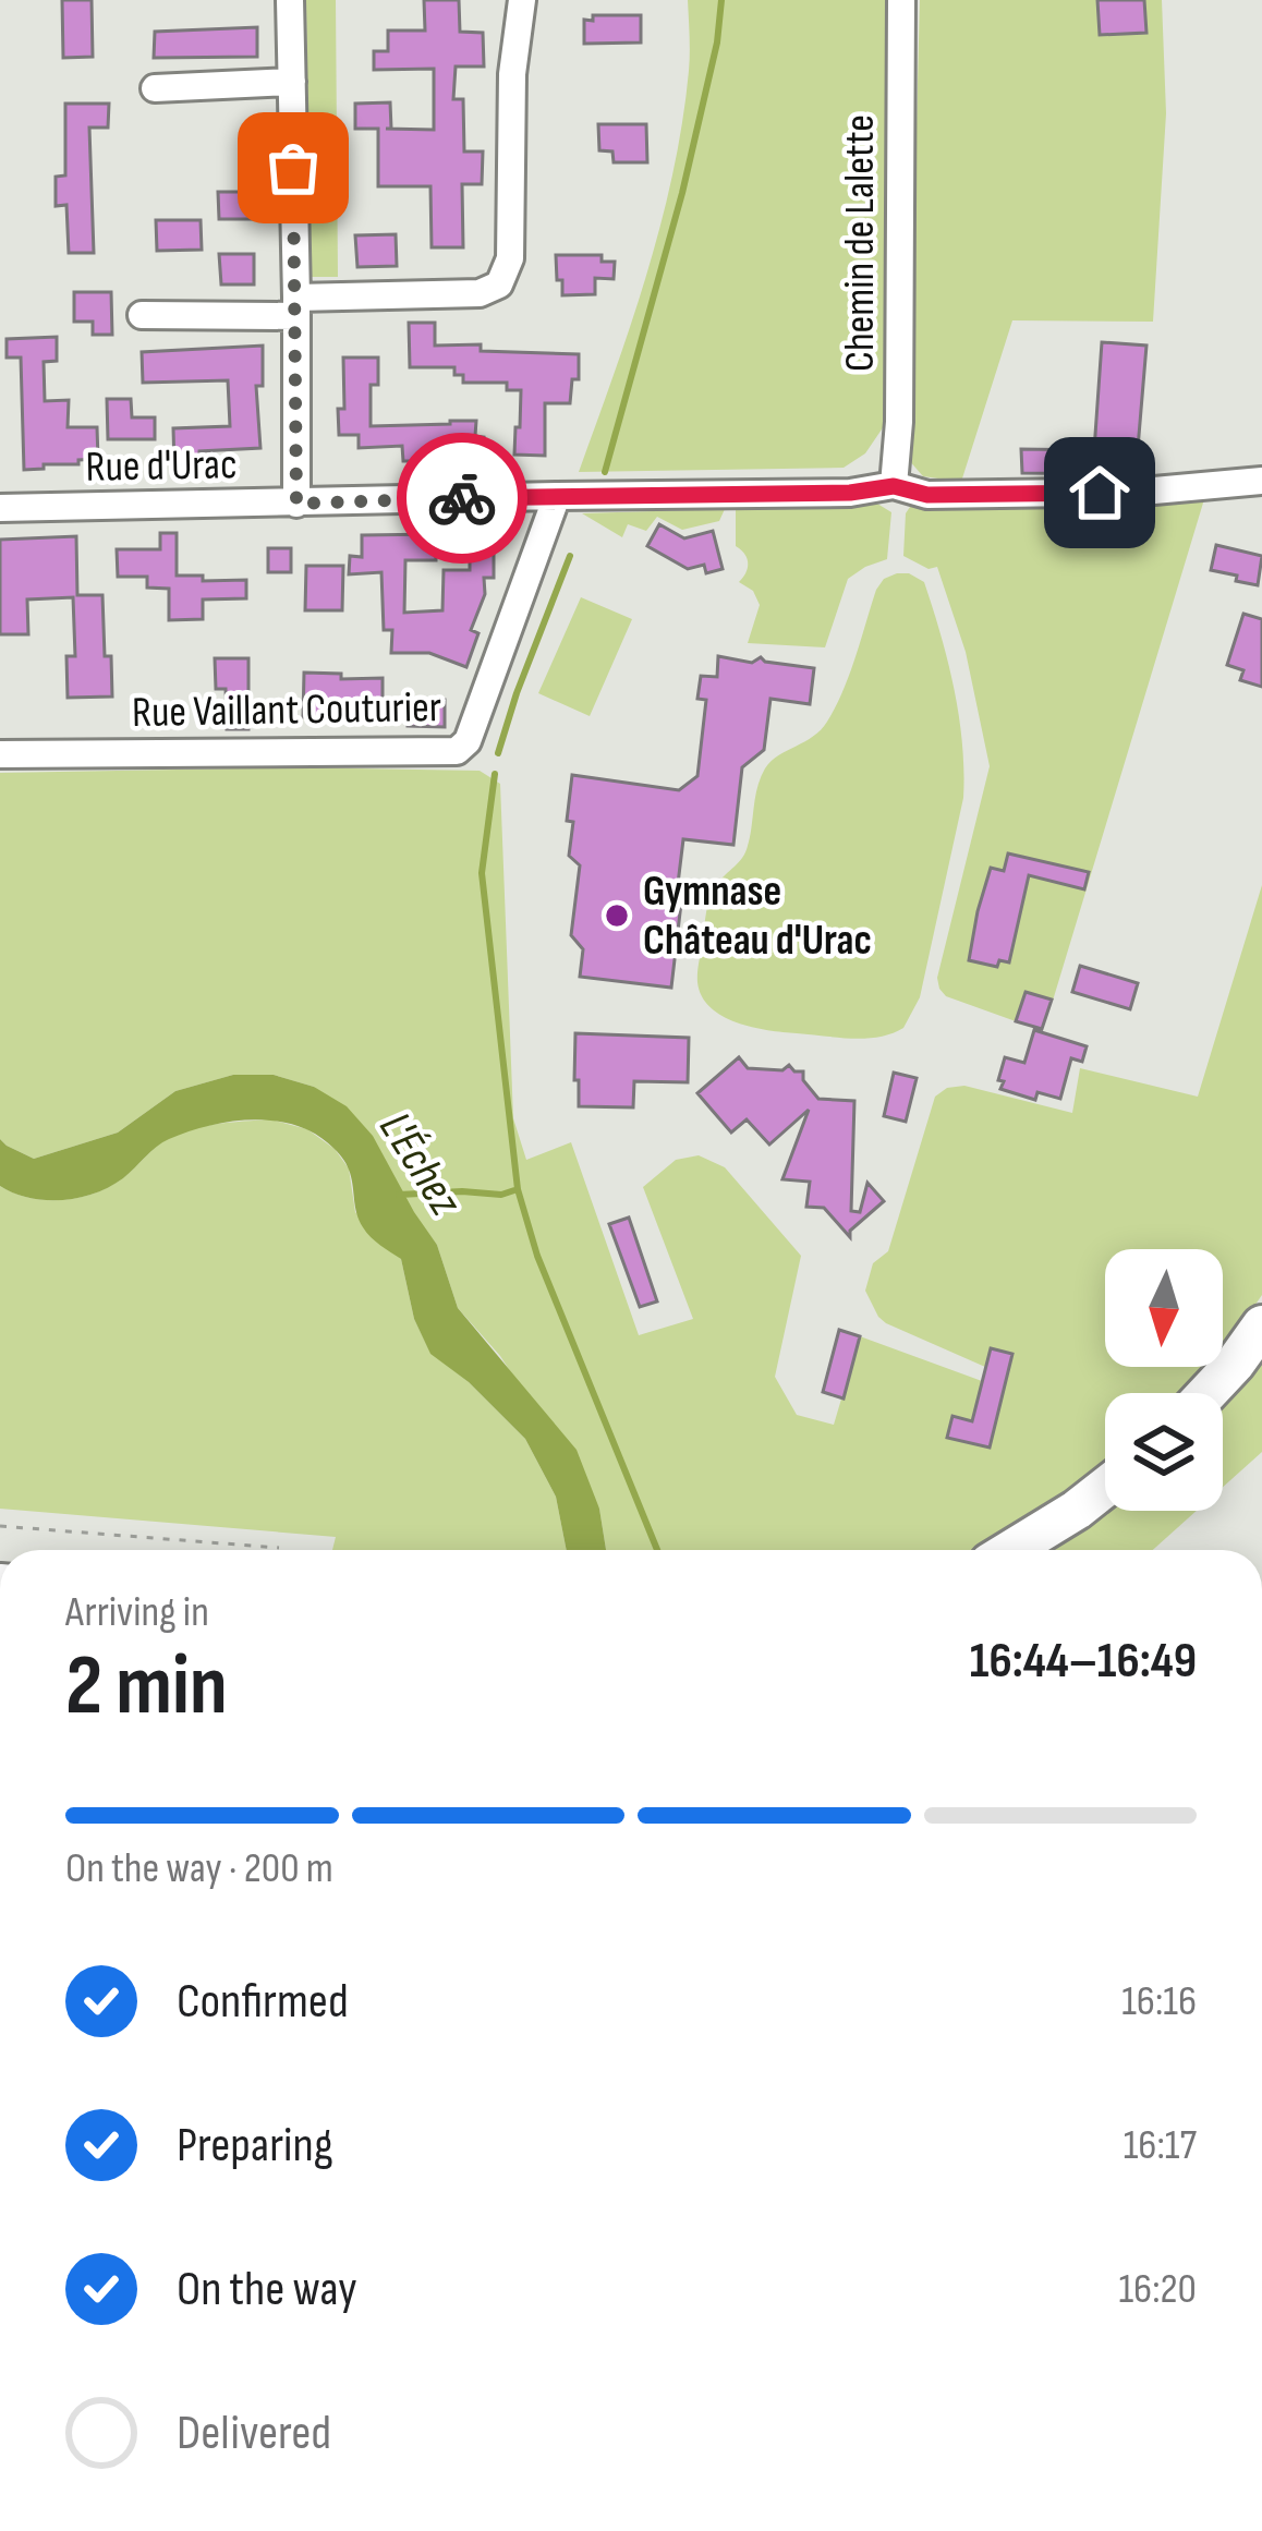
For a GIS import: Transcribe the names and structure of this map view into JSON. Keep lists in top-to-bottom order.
{
  "streets": {
    "street": ["Chemin de Lalette", "Rue d'Urac", "Rue Vaillant Couturier"]
  },
  "crossings": [
    ["Chemin de Lalette", "Rue d'Urac"],
    ["Rue d'Urac", "Rue Vaillant Couturier"]
  ],
  "water": ["L'Échez"],
  "places": ["Gymnase Château d'Urac"],
  "north": "bottom",
  "page": {
    "heading": ["2 min", "Arriving in", "16:44–16:49"],
    "bar": "On the way · 200 m",
    "list": [
      ["Confirmed", "16:16"],
      ["Preparing", "16:17"],
      ["On the way", "16:20"],
      "Delivered"
    ]
  }
}
